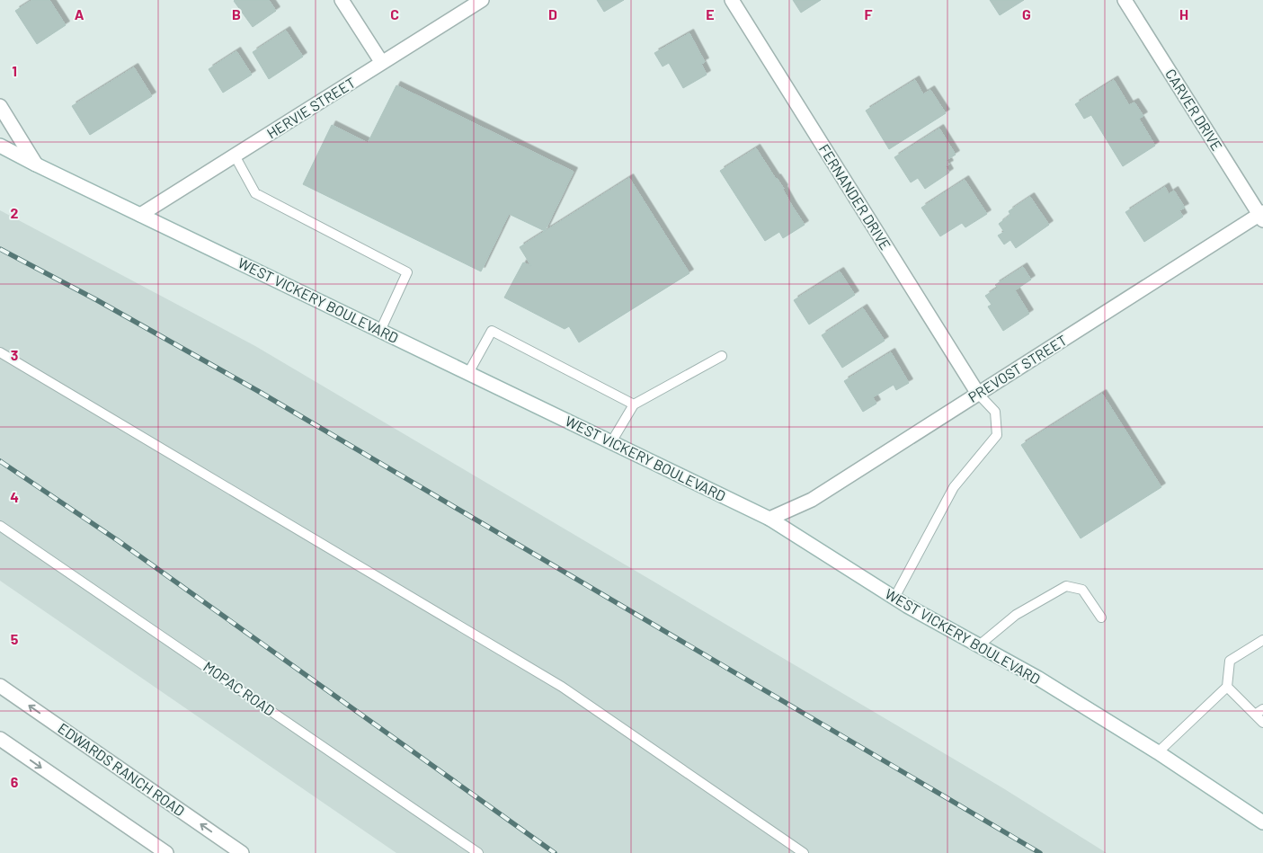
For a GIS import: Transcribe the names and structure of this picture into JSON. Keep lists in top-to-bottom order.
{
  "streets": {
    "street": [
      "HERVIE STREET",
      "CARVER DRIVE",
      "FERNANDER DRIVE",
      "WEST VICKERY BOULEVARD",
      "PREVOST STREET",
      "EDWARDS RANCH ROAD"
    ],
    "lane": ["MOPAC ROAD"]
  },
  "crossings": [
    ["HERVIE STREET", "WEST VICKERY BOULEVARD"],
    ["CARVER DRIVE", "PREVOST STREET"],
    ["FERNANDER DRIVE", "PREVOST STREET"],
    ["WEST VICKERY BOULEVARD", "PREVOST STREET"]
  ],
  "grid": {
    "columns": [
      "A",
      "B",
      "C",
      "D",
      "E",
      "F",
      "G",
      "H"
    ],
    "rows": [
      "1",
      "2",
      "3",
      "4",
      "5",
      "6"
    ]
  }
}
